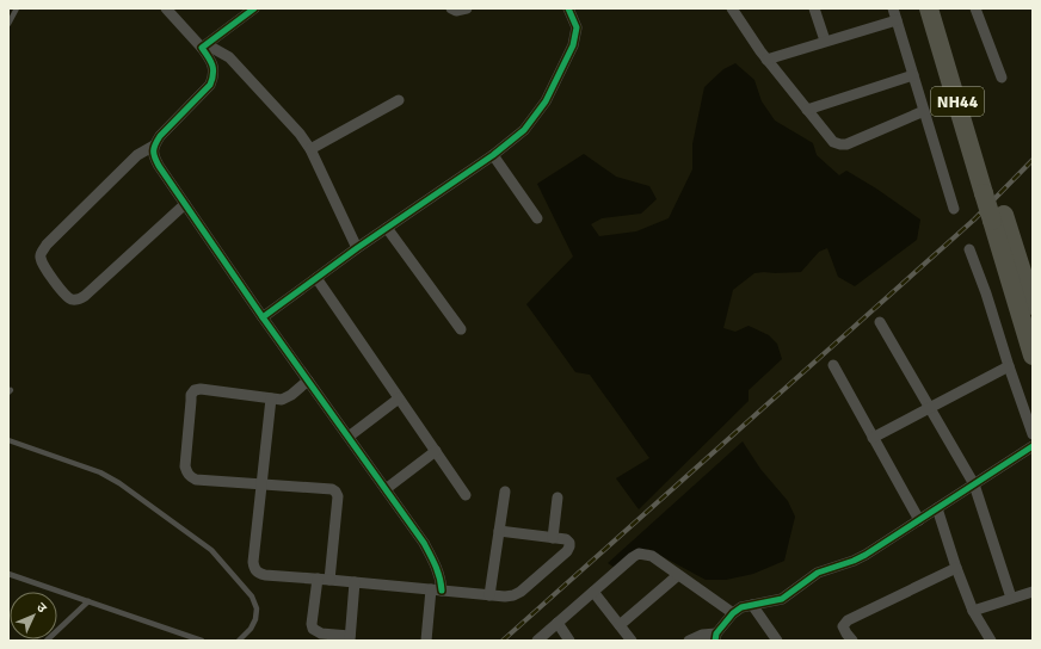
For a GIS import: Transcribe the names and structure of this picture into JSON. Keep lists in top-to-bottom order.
{
  "streets": {
    "highway": ["NH44"]
  },
  "north": "top right"
}
